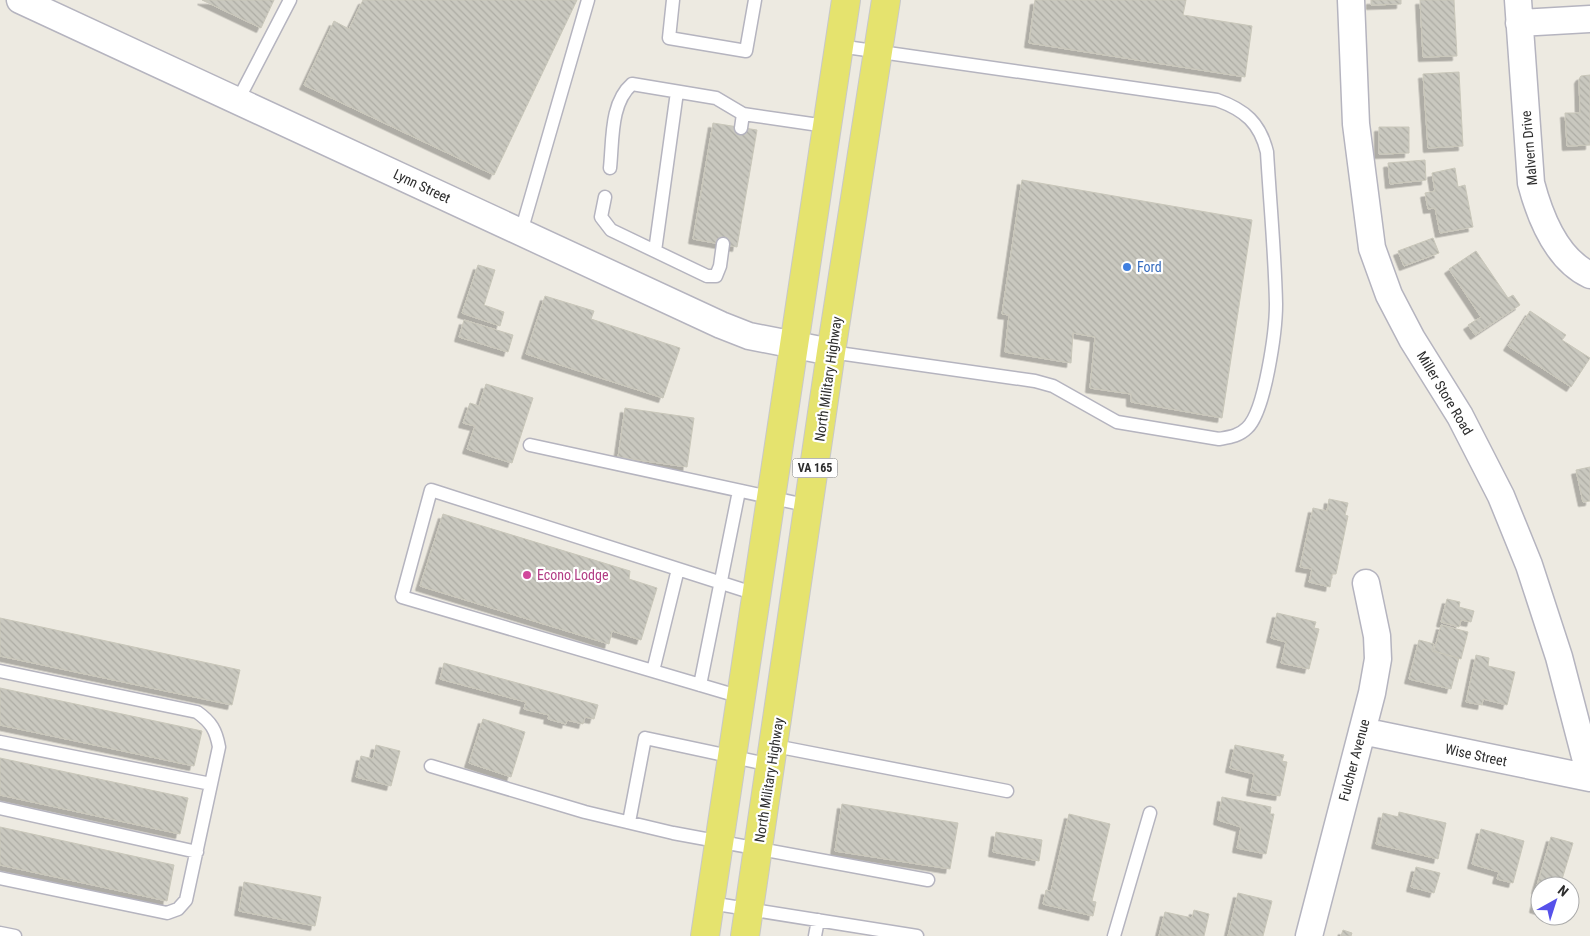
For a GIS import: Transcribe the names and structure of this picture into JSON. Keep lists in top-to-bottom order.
{
  "streets": {
    "main road": ["North Military Highway", "VA 165"],
    "street": [
      "Malvern Drive",
      "Lynn Street",
      "Miller Store Road",
      "Wise Street",
      "Fulcher Avenue"
    ]
  },
  "crossings": [
    ["Lynn Street", "North Military Highway"],
    ["Lynn Street", "VA 165"],
    ["Miller Store Road", "Wise Street"],
    ["Wise Street", "Fulcher Avenue"]
  ],
  "places": ["Ford", "Econo Lodge"],
  "north": "top right"
}
